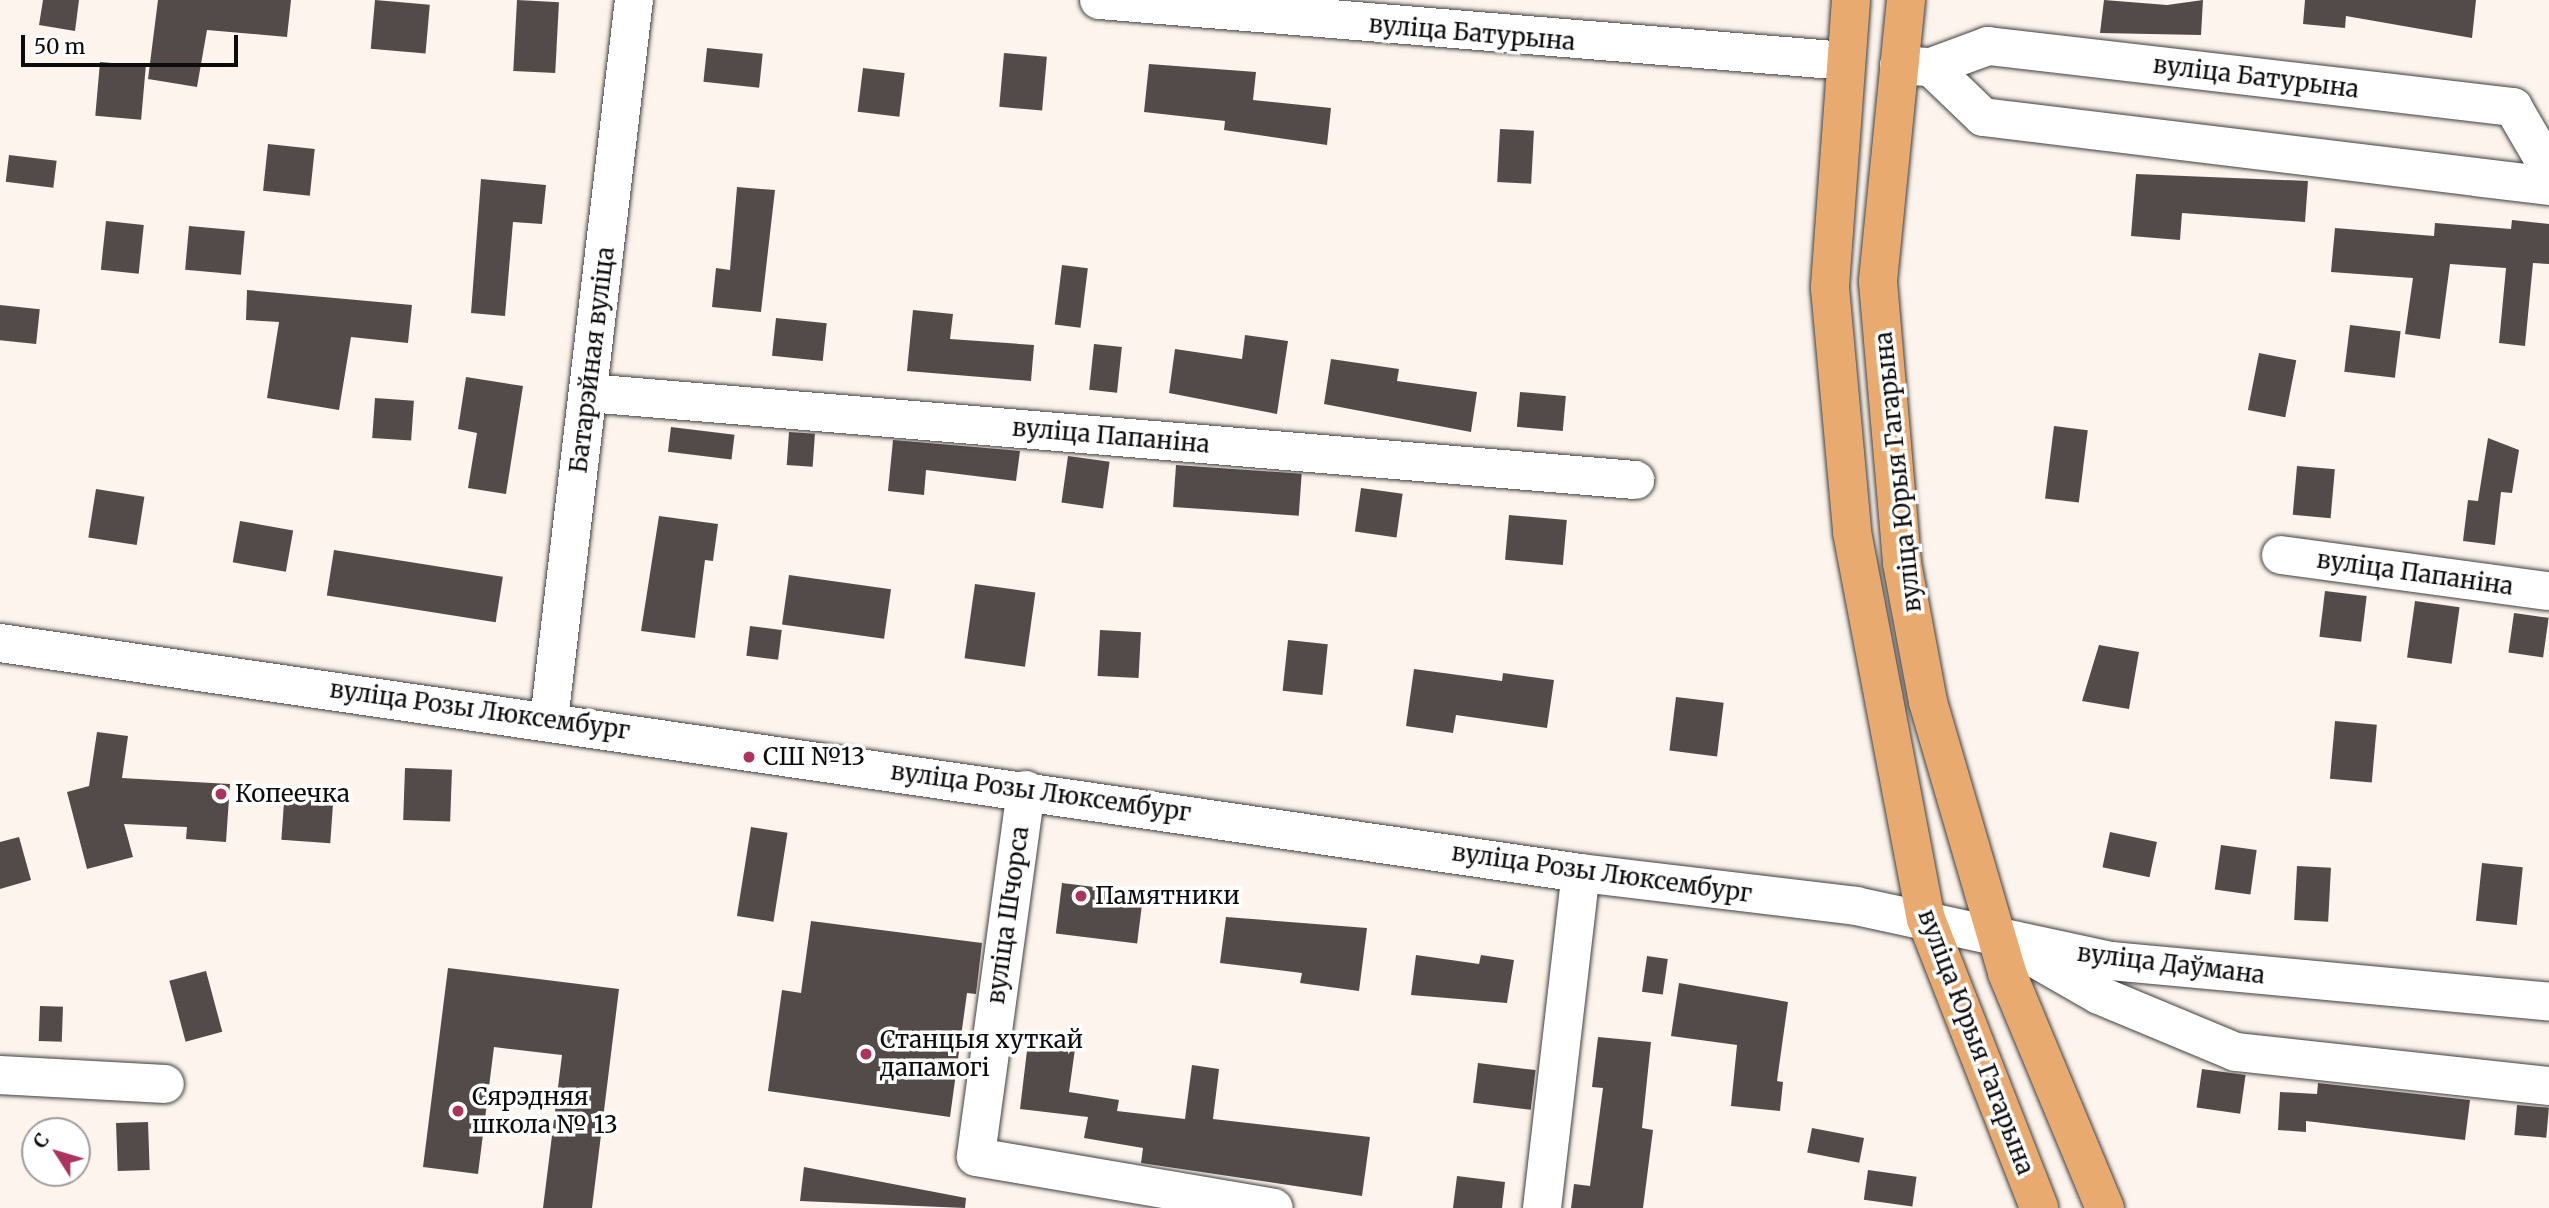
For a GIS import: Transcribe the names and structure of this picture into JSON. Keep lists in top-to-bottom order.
{
  "streets": {
    "main road": ["вуліца Юрыя Гагарына"],
    "street": [
      "вуліца Батурына",
      "Батарэйная вуліца",
      "вуліца Папаніна",
      "вуліца Розы Люксембург",
      "вуліца Шчорса",
      "вуліца Даўмана"
    ]
  },
  "crossings": [
    ["вуліца Батурына", "вуліца Юрыя Гагарына"],
    ["Батарэйная вуліца", "вуліца Папаніна"],
    ["Батарэйная вуліца", "вуліца Розы Люксембург"],
    ["вуліца Юрыя Гагарына", "вуліца Розы Люксембург"],
    ["вуліца Юрыя Гагарына", "вуліца Даўмана"],
    ["вуліца Розы Люксембург", "вуліца Шчорса"],
    ["вуліца Розы Люксембург", "вуліца Даўмана"]
  ],
  "places": [
    "СШ №13",
    "Копеечка",
    "Памятники",
    "Станцыя хуткай дапамогі",
    "Сярэдняя школа № 13"
  ],
  "scale_bar": "50 m",
  "north": "top left"
}
